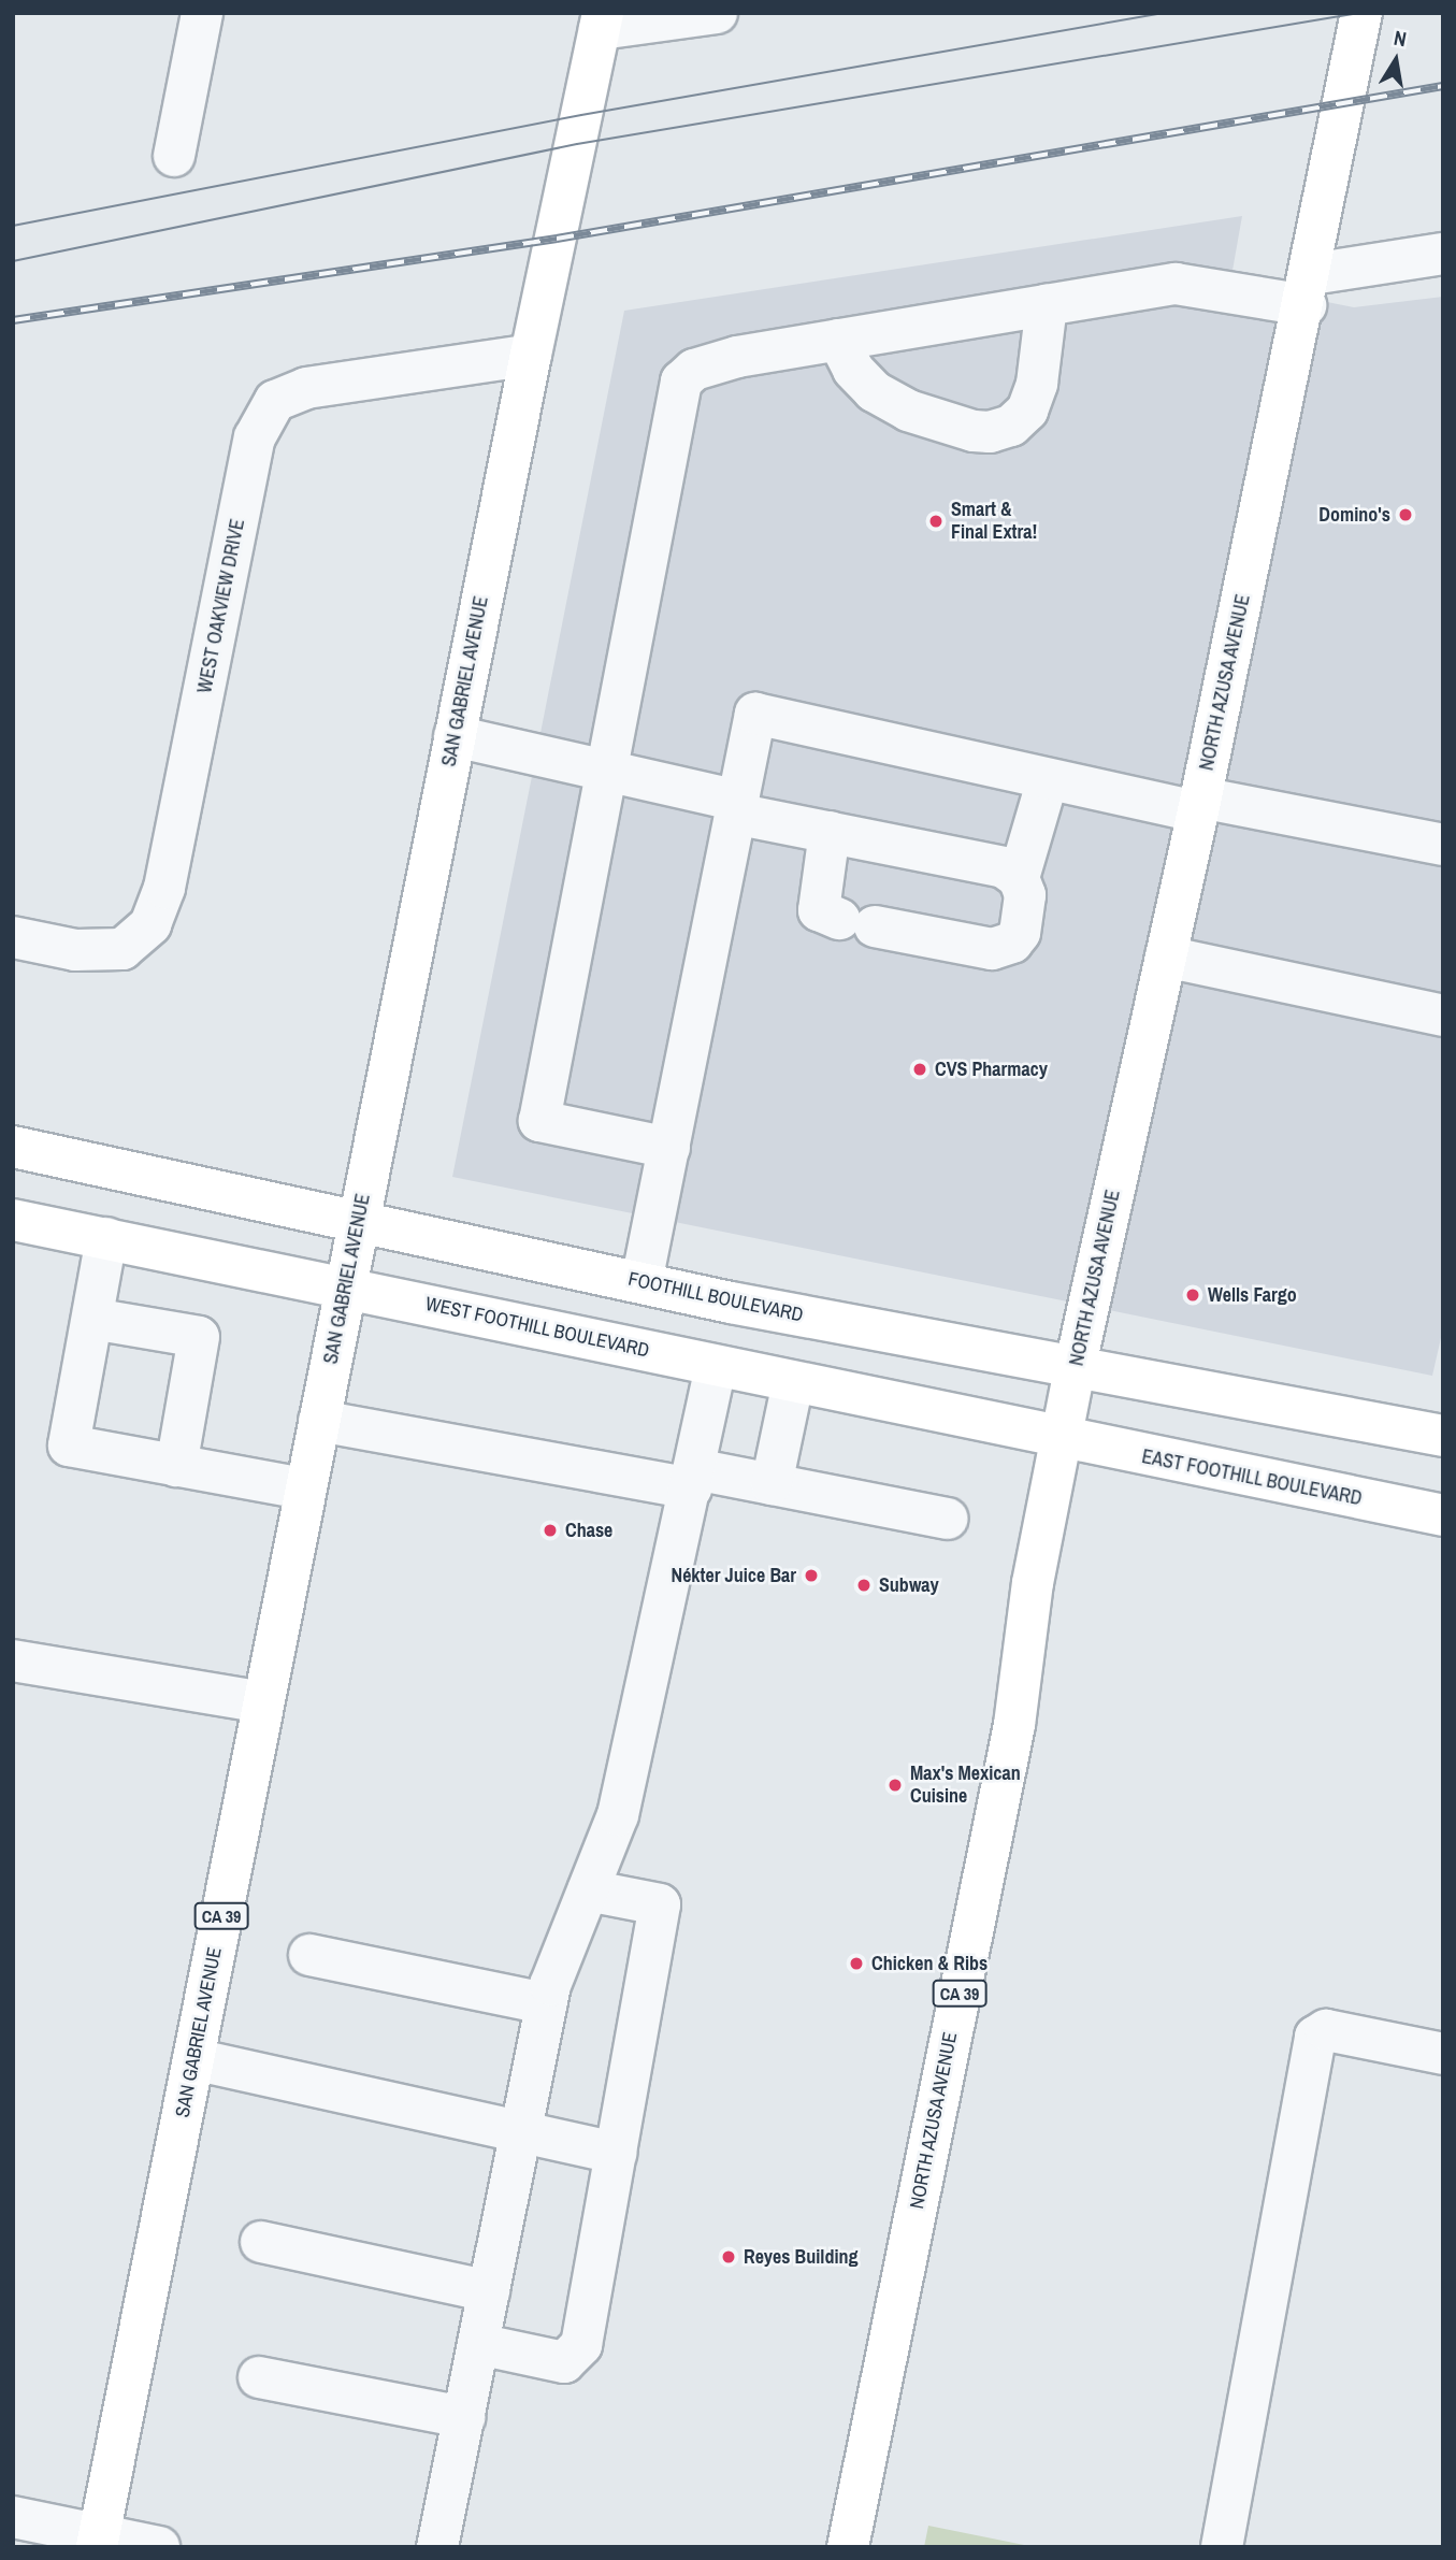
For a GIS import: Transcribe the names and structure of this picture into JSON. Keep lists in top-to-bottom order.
{
  "streets": {
    "main road": [
      "SAN GABRIEL AVENUE",
      "NORTH AZUSA AVENUE",
      "FOOTHILL BOULEVARD",
      "WEST FOOTHILL BOULEVARD",
      "EAST FOOTHILL BOULEVARD",
      "CA 39"
    ],
    "street": ["WEST OAKVIEW DRIVE"]
  },
  "crossings": [
    ["WEST OAKVIEW DRIVE", "SAN GABRIEL AVENUE"],
    ["SAN GABRIEL AVENUE", "FOOTHILL BOULEVARD"],
    ["SAN GABRIEL AVENUE", "WEST FOOTHILL BOULEVARD"],
    ["NORTH AZUSA AVENUE", "FOOTHILL BOULEVARD"],
    ["NORTH AZUSA AVENUE", "WEST FOOTHILL BOULEVARD"],
    ["NORTH AZUSA AVENUE", "EAST FOOTHILL BOULEVARD"],
    ["WEST FOOTHILL BOULEVARD", "EAST FOOTHILL BOULEVARD"]
  ],
  "places": [
    "Domino's",
    "Smart & Final Extra!",
    "CVS Pharmacy",
    "Wells Fargo",
    "Chase",
    "Nékter Juice Bar",
    "Subway",
    "Max's Mexican Cuisine",
    "Chicken & Ribs",
    "Reyes Building"
  ],
  "north": "top"
}
